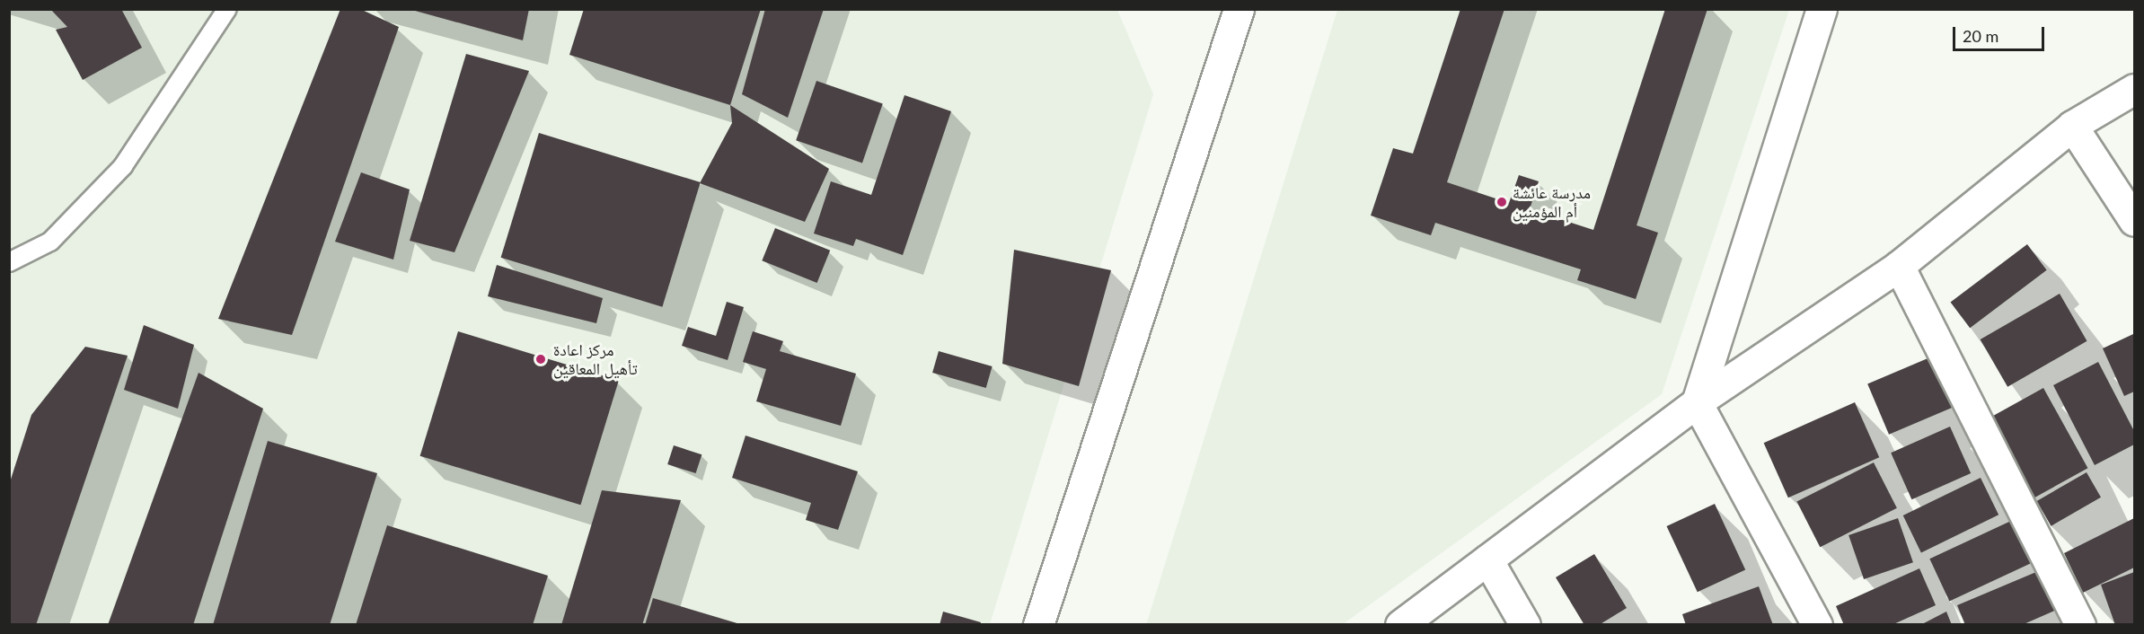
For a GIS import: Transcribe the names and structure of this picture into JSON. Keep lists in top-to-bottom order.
{
  "places": ["مدرسة عائشة أم المؤمنين", "مركز اعادة تأهيل المعاقين"],
  "scale_bar": "20 m"
}
